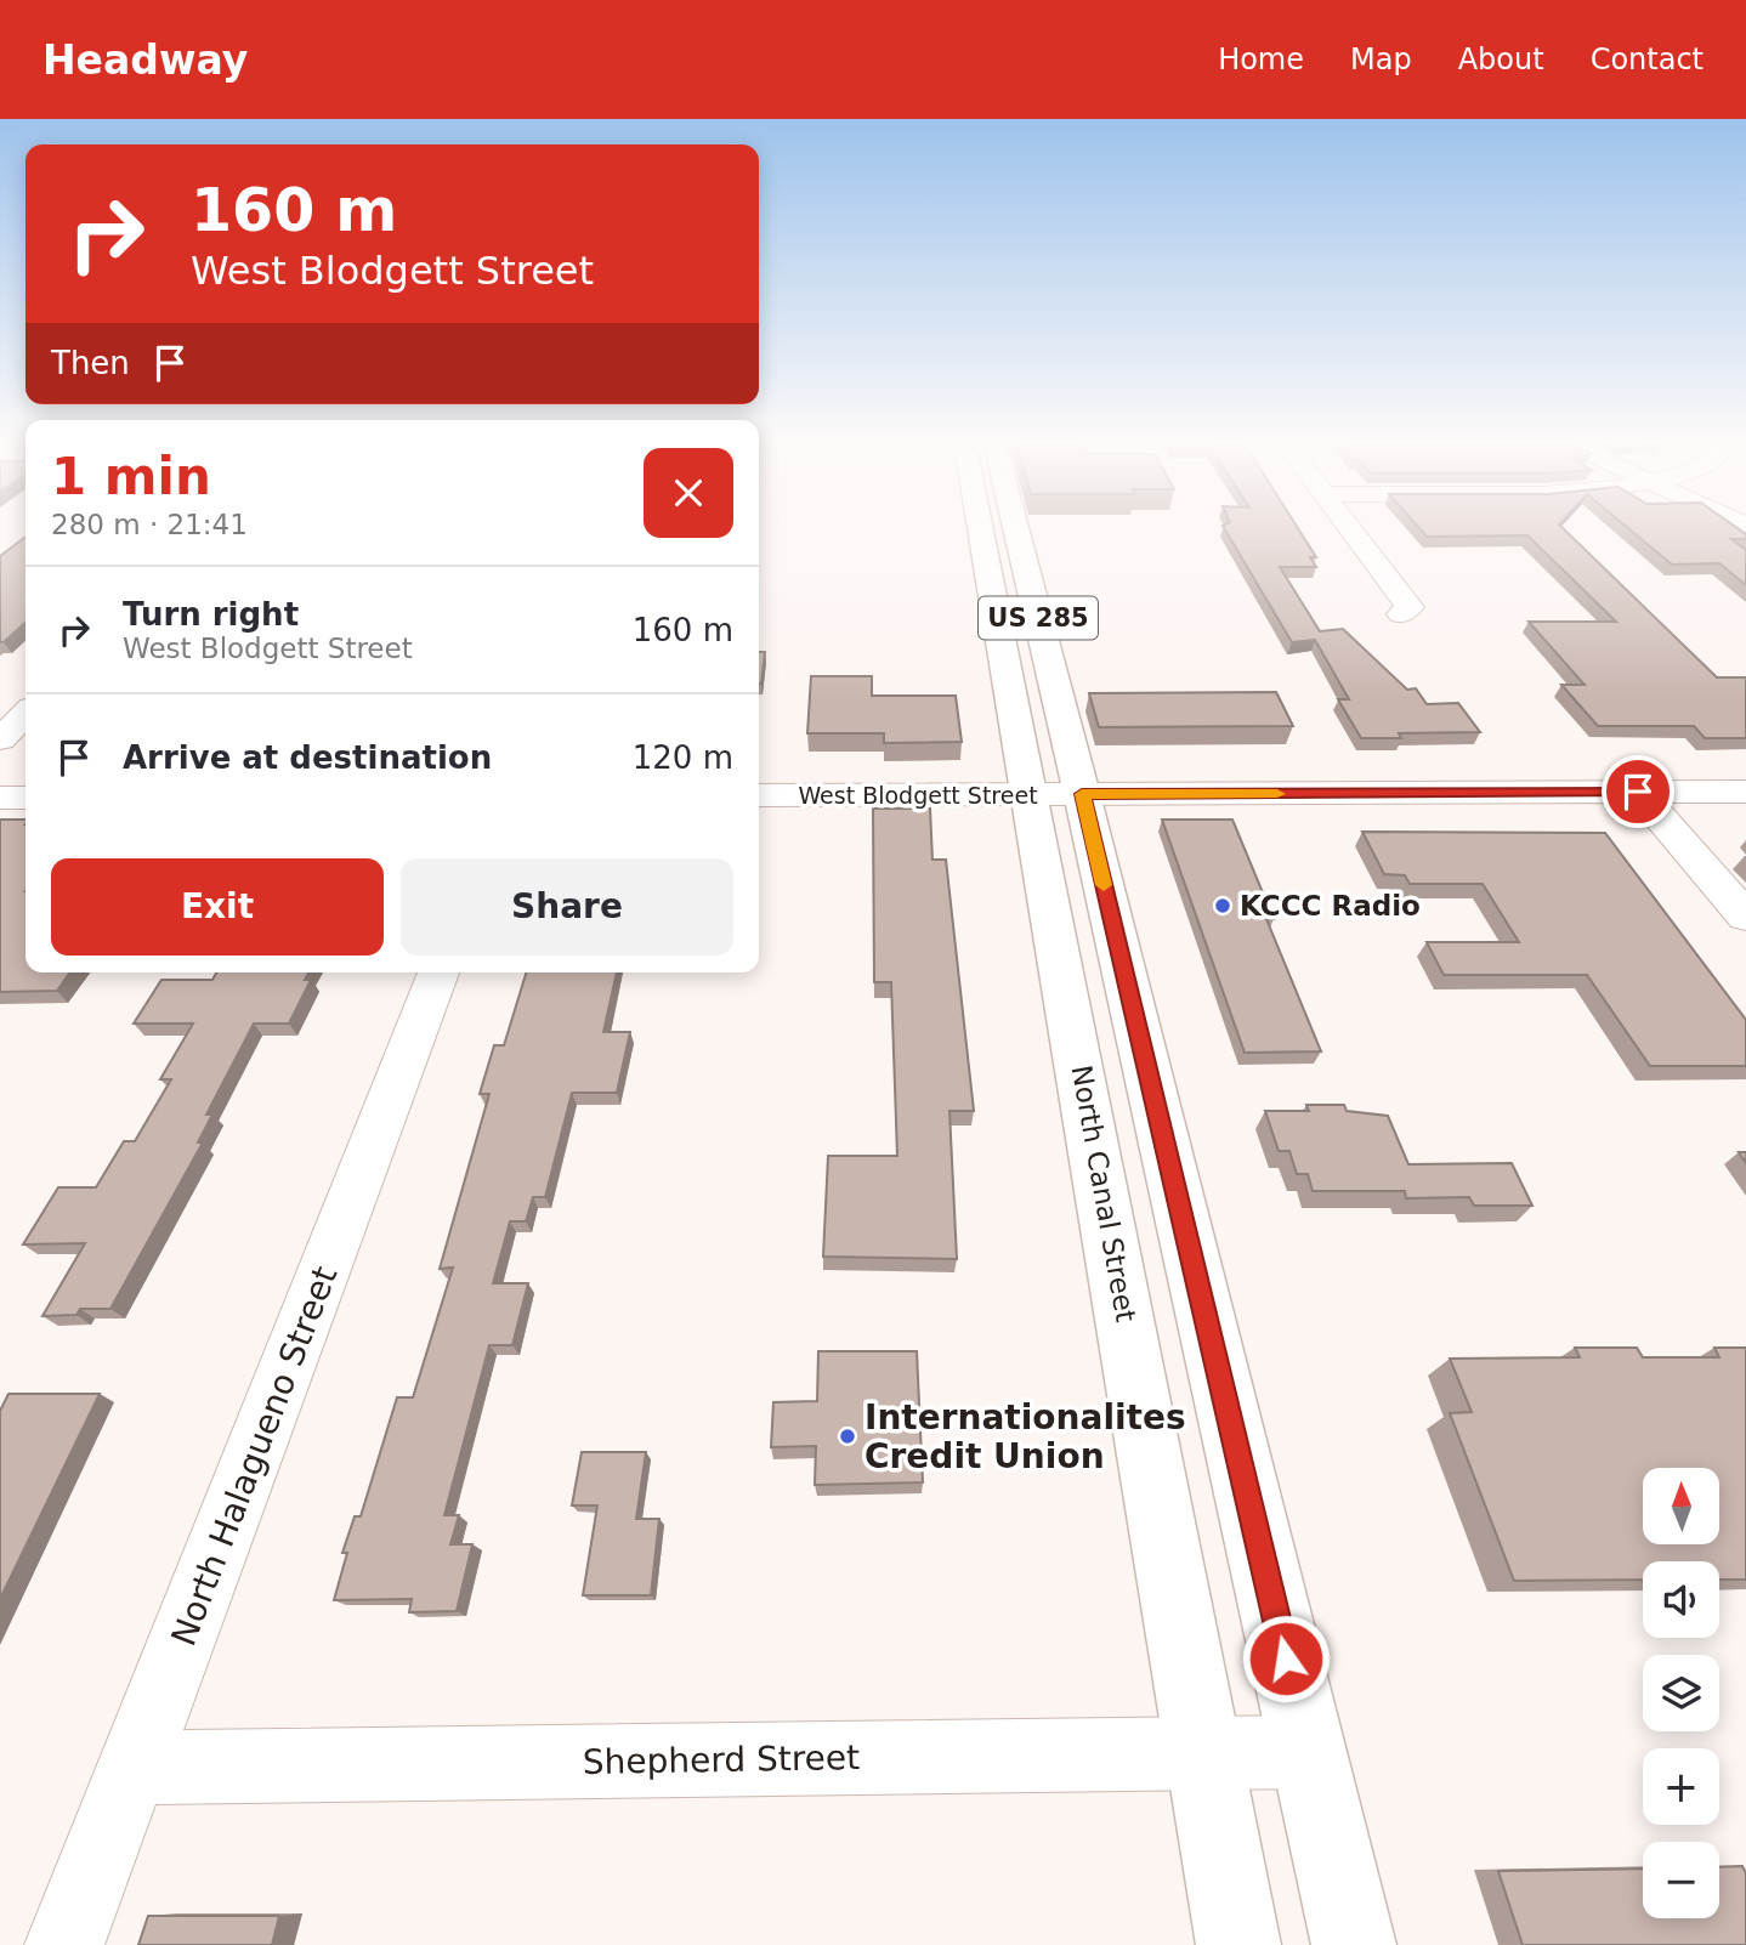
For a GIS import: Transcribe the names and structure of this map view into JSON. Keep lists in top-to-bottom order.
{
  "streets": {
    "highway": ["US 285", "North Canal Street"],
    "street": ["West Blodgett Street", "North Halagueno Street", "Shepherd Street"]
  },
  "crossings": [
    ["West Blodgett Street", "North Canal Street"],
    ["North Canal Street", "Shepherd Street"],
    ["North Halagueno Street", "Shepherd Street"]
  ],
  "places": ["KCCC Radio", "Internationalites Credit Union"],
  "north": "top",
  "page": {
    "header": "Headway",
    "nav": [
      "Home",
      "Map",
      "About",
      "Contact"
    ],
    "turn": ["160 m", "West Blodgett Street"],
    "then": "Then",
    "heading": ["1 min", "280 m · 21:41"],
    "list": [
      {
        "name": "Turn right",
        "note": "West Blodgett Street",
        "value": "160 m"
      },
      {
        "name": "Arrive at destination",
        "value": "120 m"
      }
    ],
    "buttons": ["Exit", "Share"],
    "map_buttons": ["+", "−"]
  }
}
